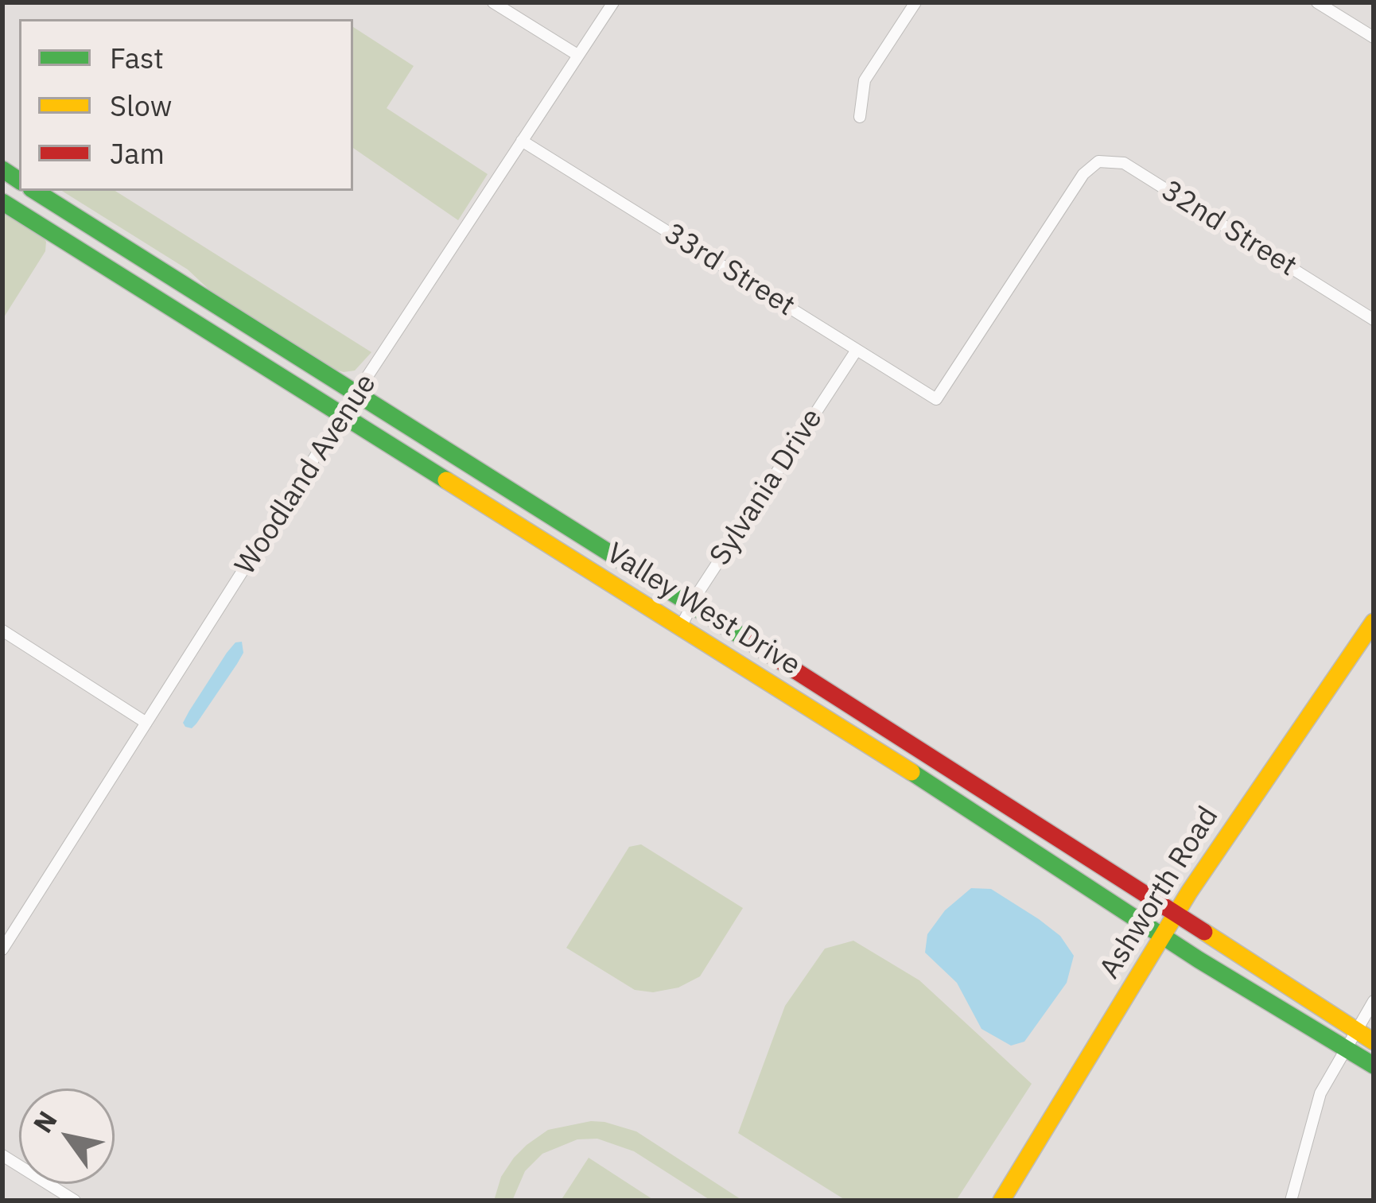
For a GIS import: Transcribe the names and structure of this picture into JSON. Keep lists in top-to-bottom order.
{
  "streets": {
    "main road": ["Valley West Drive", "Ashworth Road"],
    "street": [
      "32nd Street",
      "33rd Street",
      "Woodland Avenue",
      "Sylvania Drive"
    ]
  },
  "crossings": [
    ["32nd Street", "33rd Street"],
    ["33rd Street", "Woodland Avenue"],
    ["33rd Street", "Sylvania Drive"],
    ["Woodland Avenue", "Valley West Drive"],
    ["Sylvania Drive", "Valley West Drive"],
    ["Valley West Drive", "Ashworth Road"]
  ],
  "legend": ["Fast", "Slow", "Jam"],
  "north": "top left"
}
